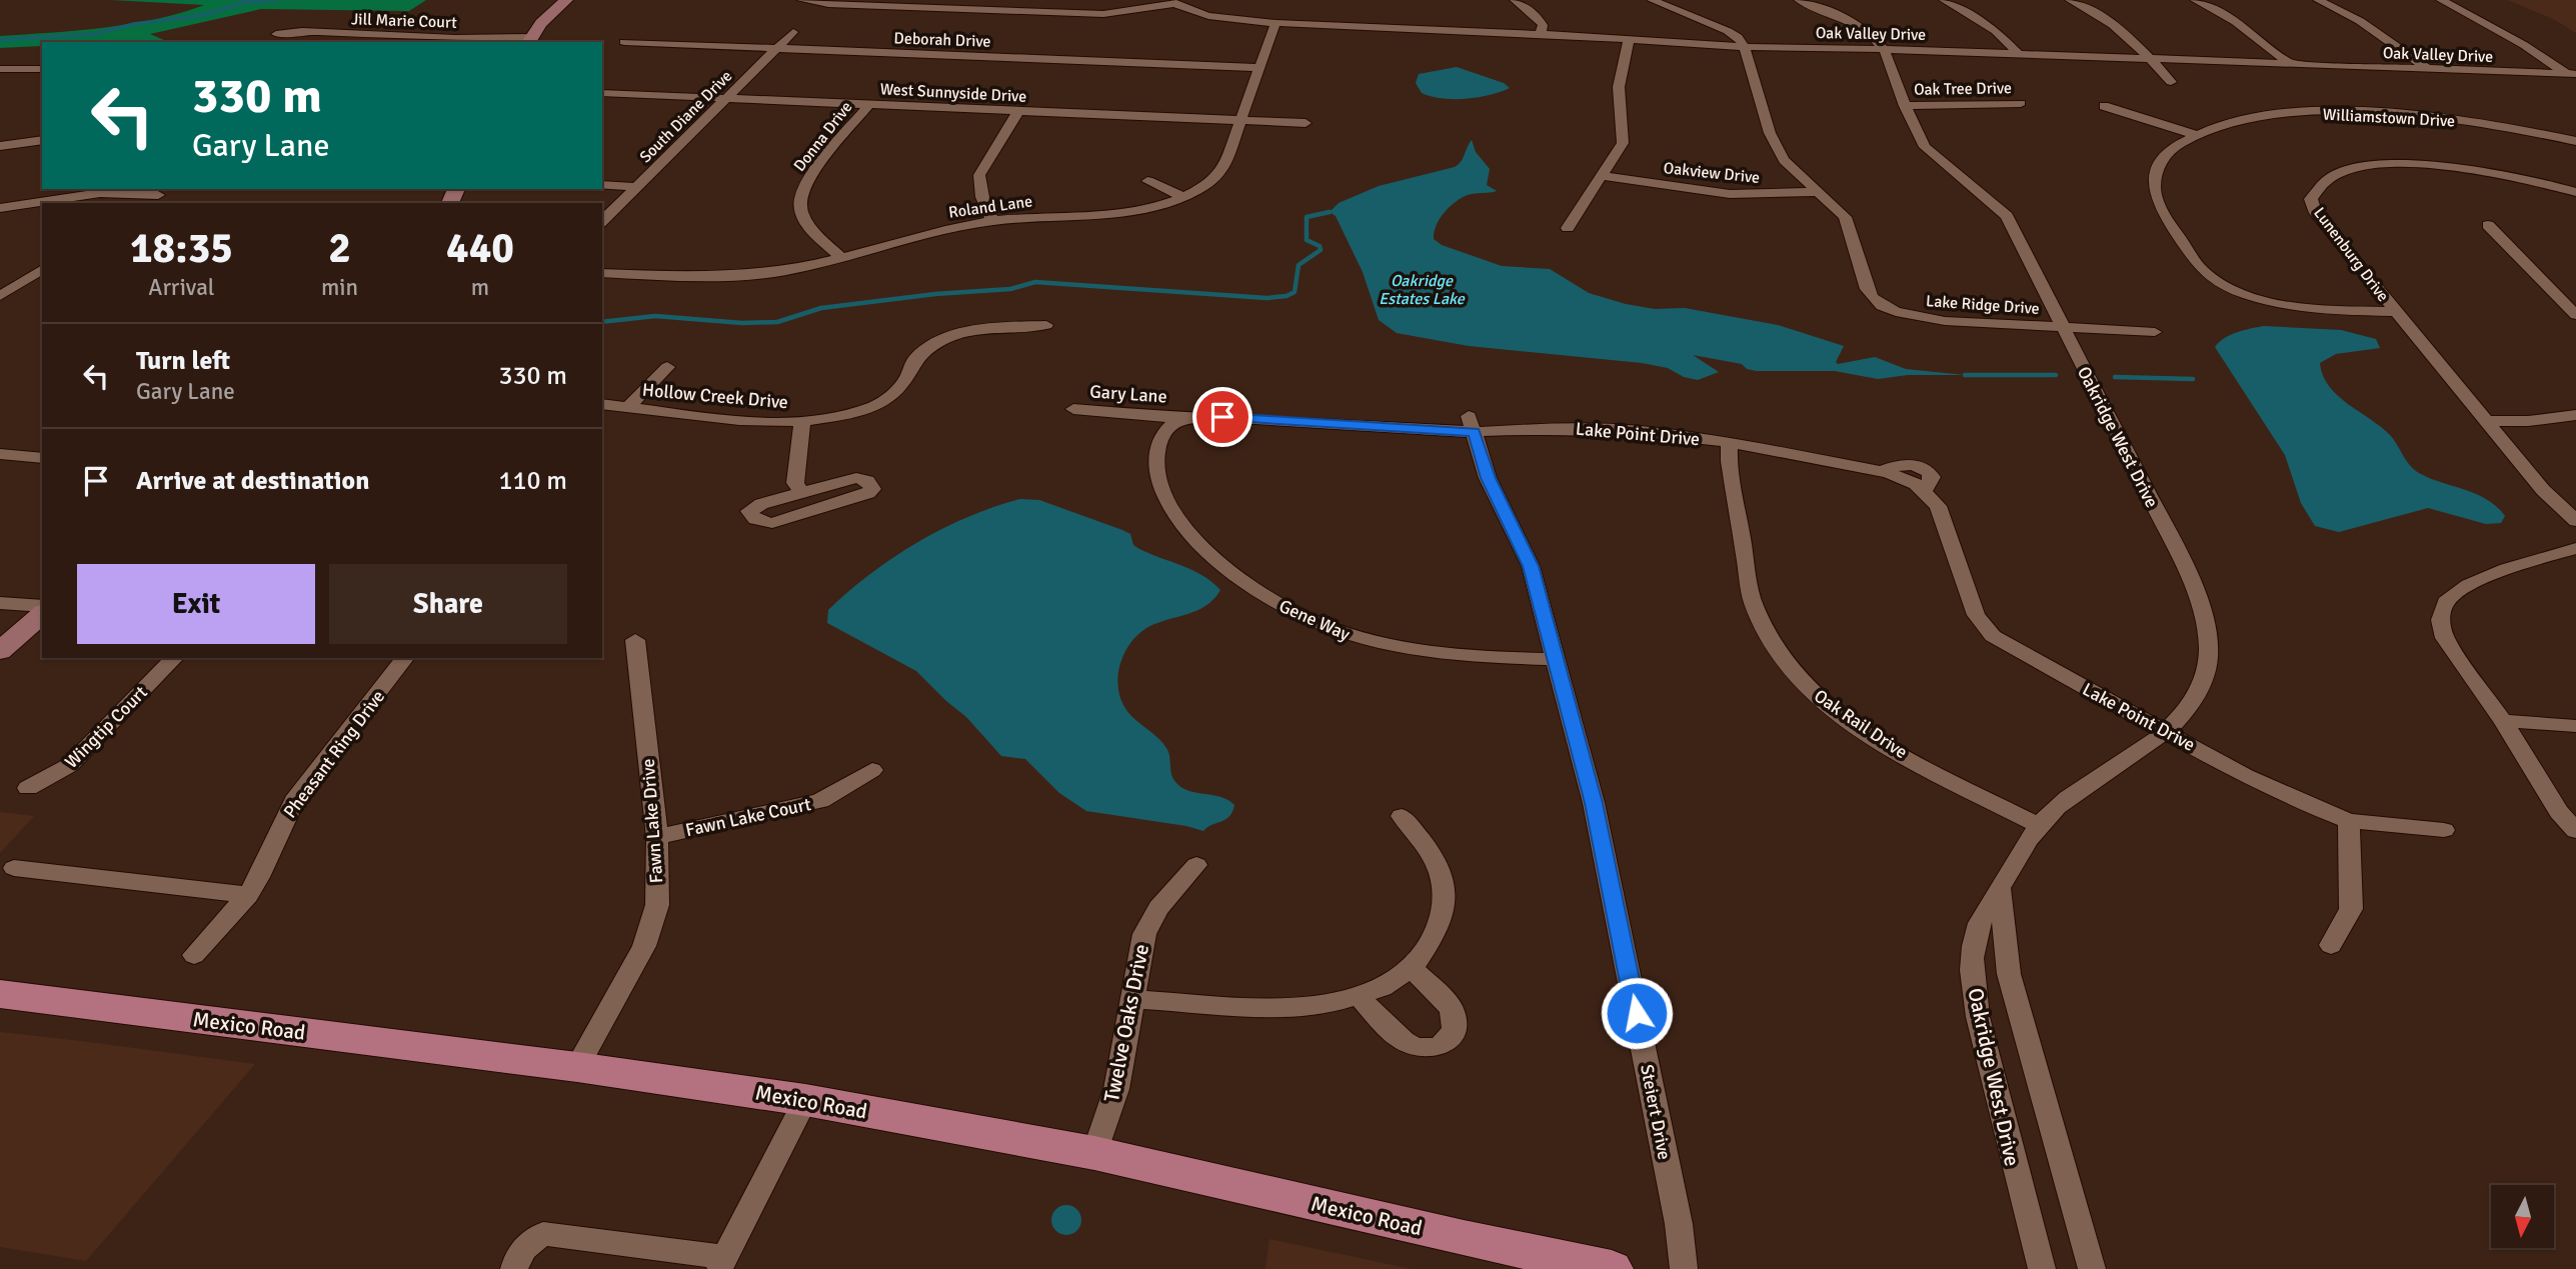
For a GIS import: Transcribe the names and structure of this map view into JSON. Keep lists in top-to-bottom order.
{
  "streets": {
    "main road": ["Mexico Road"],
    "street": [
      "Jill Marie Court",
      "Oak Valley Drive",
      "Deborah Drive",
      "Oak Tree Drive",
      "West Sunnyside Drive",
      "South Diane Drive",
      "Williamstown Drive",
      "Donna Drive",
      "Oakview Drive",
      "Roland Lane",
      "Lunenburg Drive",
      "Lake Ridge Drive",
      "Gary Lane",
      "Hollow Creek Drive",
      "Lake Point Drive",
      "Oakridge West Drive",
      "Gene Way",
      "Oak Rail Drive",
      "Wingtip Court",
      "Pheasant Ring Drive",
      "Fawn Lake Court",
      "Fawn Lake Drive",
      "Twelve Oaks Drive",
      "Steiert Drive"
    ]
  },
  "crossings": [
    ["Oak Valley Drive", "Roland Lane"],
    ["Oak Valley Drive", "Lake Ridge Drive"],
    ["Oak Valley Drive", "Oakridge West Drive"],
    ["Deborah Drive", "South Diane Drive"],
    ["Deborah Drive", "Roland Lane"],
    ["Oak Tree Drive", "Oakridge West Drive"],
    ["West Sunnyside Drive", "South Diane Drive"],
    ["West Sunnyside Drive", "Donna Drive"],
    ["West Sunnyside Drive", "Roland Lane"],
    ["Williamstown Drive", "Lunenburg Drive"],
    ["Donna Drive", "Roland Lane"],
    ["Oakview Drive", "Lake Ridge Drive"],
    ["Lake Ridge Drive", "Oakridge West Drive"],
    ["Gary Lane", "Lake Point Drive"],
    ["Gary Lane", "Gene Way"],
    ["Gary Lane", "Steiert Drive"],
    ["Lake Point Drive", "Oakridge West Drive"],
    ["Lake Point Drive", "Oak Rail Drive"],
    ["Lake Point Drive", "Steiert Drive"],
    ["Oakridge West Drive", "Oak Rail Drive"],
    ["Gene Way", "Steiert Drive"],
    ["Fawn Lake Court", "Fawn Lake Drive"],
    ["Fawn Lake Drive", "Mexico Road"],
    ["Twelve Oaks Drive", "Mexico Road"]
  ],
  "water": ["Oakridge Estates Lake"],
  "north": "bottom",
  "page": {
    "turn": ["330 m", "Gary Lane"],
    "eta": [
      "18:35",
      "Arrival",
      "2",
      "min",
      "440",
      "m"
    ],
    "list": [
      {
        "name": "Turn left",
        "note": "Gary Lane",
        "value": "330 m"
      },
      {
        "name": "Arrive at destination",
        "value": "110 m"
      }
    ],
    "buttons": ["Exit", "Share"]
  }
}
